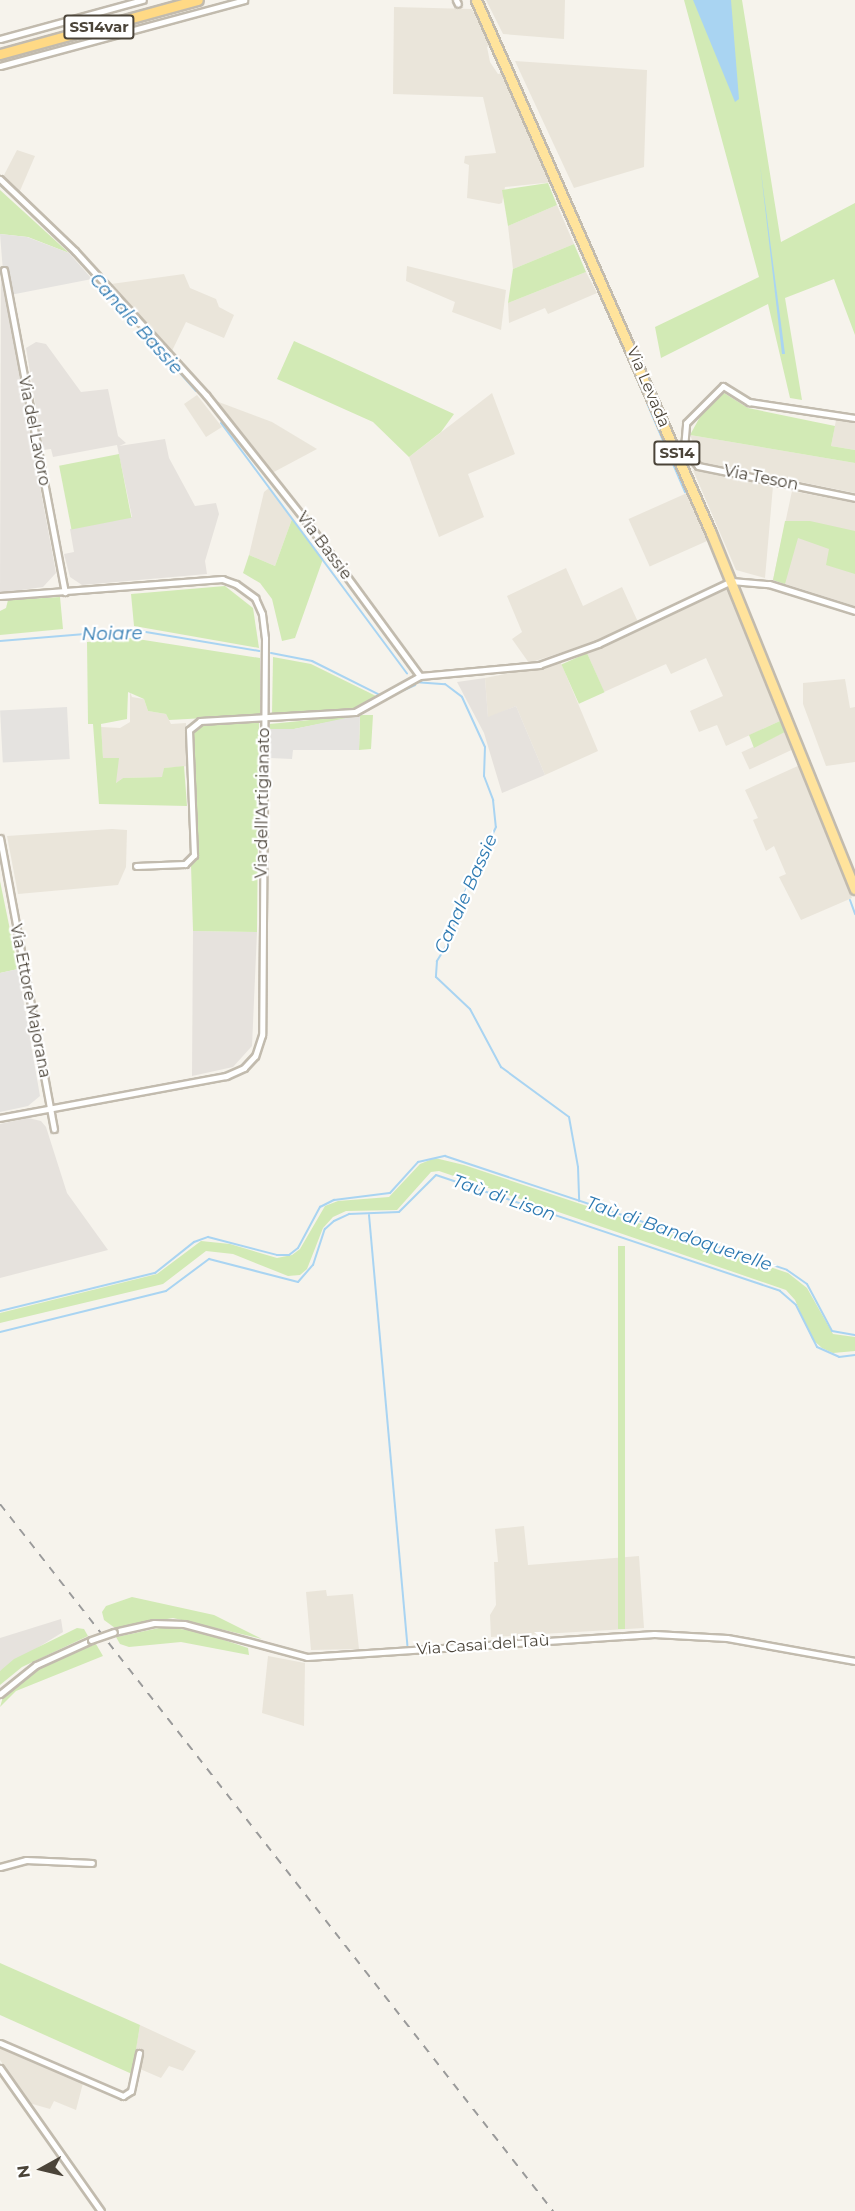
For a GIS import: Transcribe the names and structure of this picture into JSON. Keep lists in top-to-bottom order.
{
  "streets": {
    "highway": ["SS14var"],
    "main road": ["Via Levada", "SS14"],
    "street": [
      "Via del Lavoro",
      "Via Teson",
      "Via Bassie",
      "Via dell'Artigianato",
      "Via Ettore Majorana",
      "Via Casai del Taù"
    ]
  },
  "crossings": [
    ["Via Levada", "Via Teson"],
    ["Via del Lavoro", "Via dell'Artigianato"],
    ["Via dell'Artigianato", "Via Ettore Majorana"]
  ],
  "water": [
    "Canale Bassie",
    "Noiare",
    "Taù di Lison",
    "Taù di Bandoquerelle"
  ],
  "north": "left"
}
